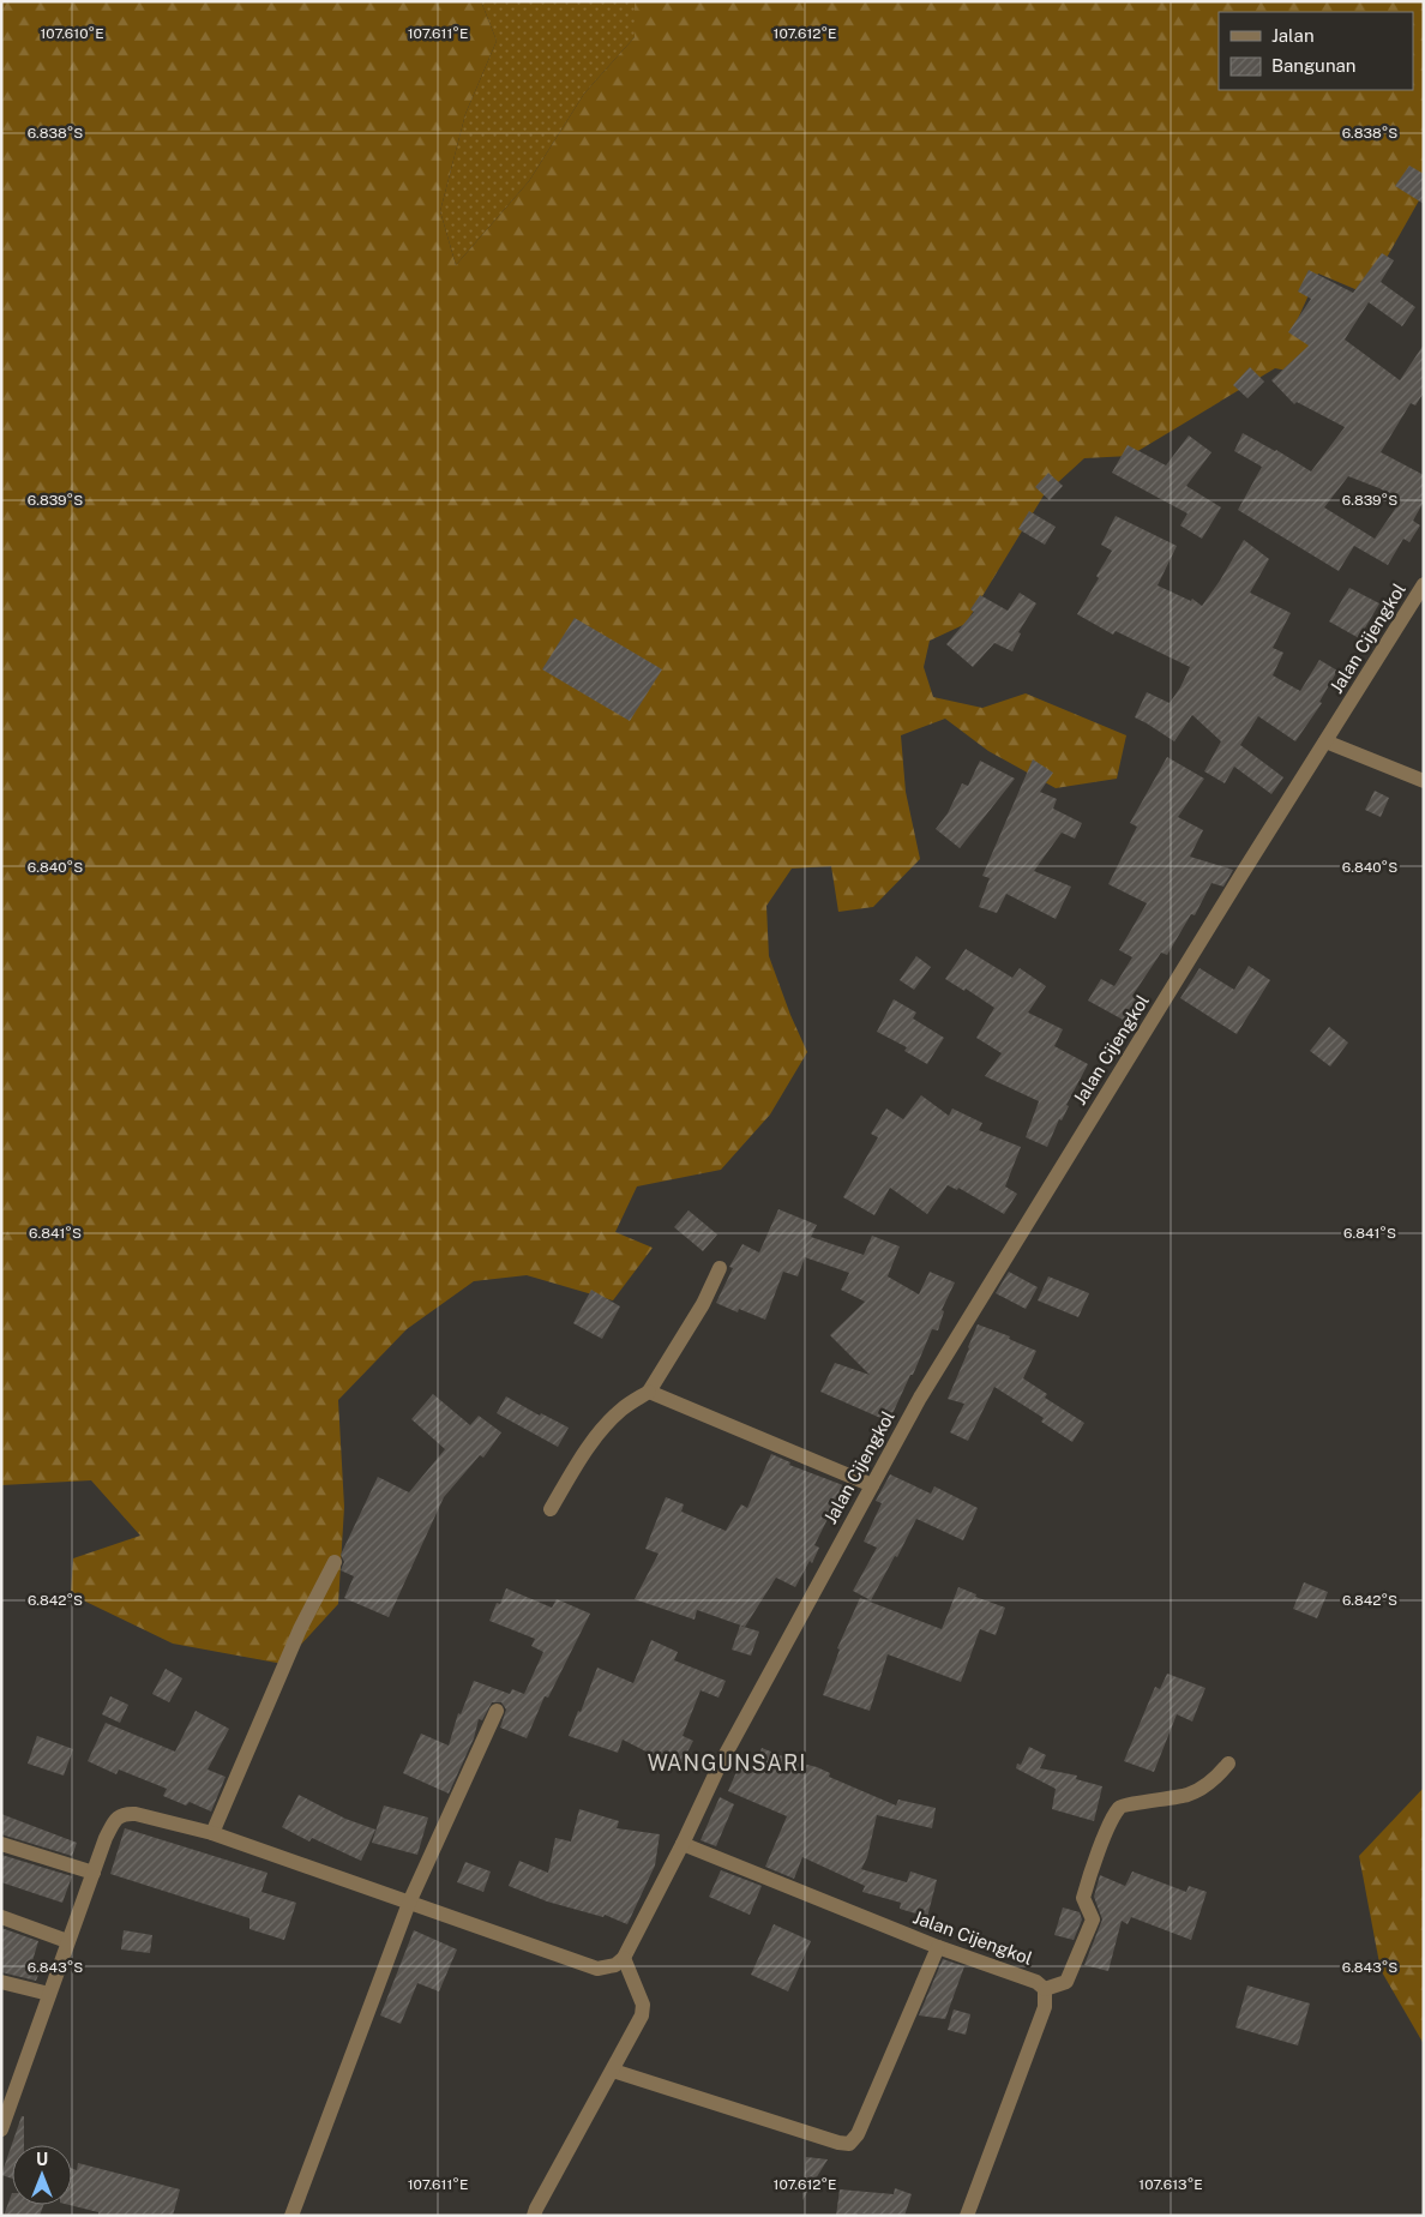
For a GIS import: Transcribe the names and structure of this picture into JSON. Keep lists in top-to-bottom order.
{
  "streets": {
    "street": ["Jalan Cijengkol"]
  },
  "districts": ["WANGUNSARI"],
  "legend": ["Jalan", "Bangunan"],
  "north": "top",
  "coordinates": [
    "107.610°E",
    "107.611°E",
    "107.612°E",
    "6.838°S",
    "6.839°S",
    "6.840°S",
    "6.841°S",
    "6.842°S",
    "6.843°S",
    "107.613°E"
  ]
}
